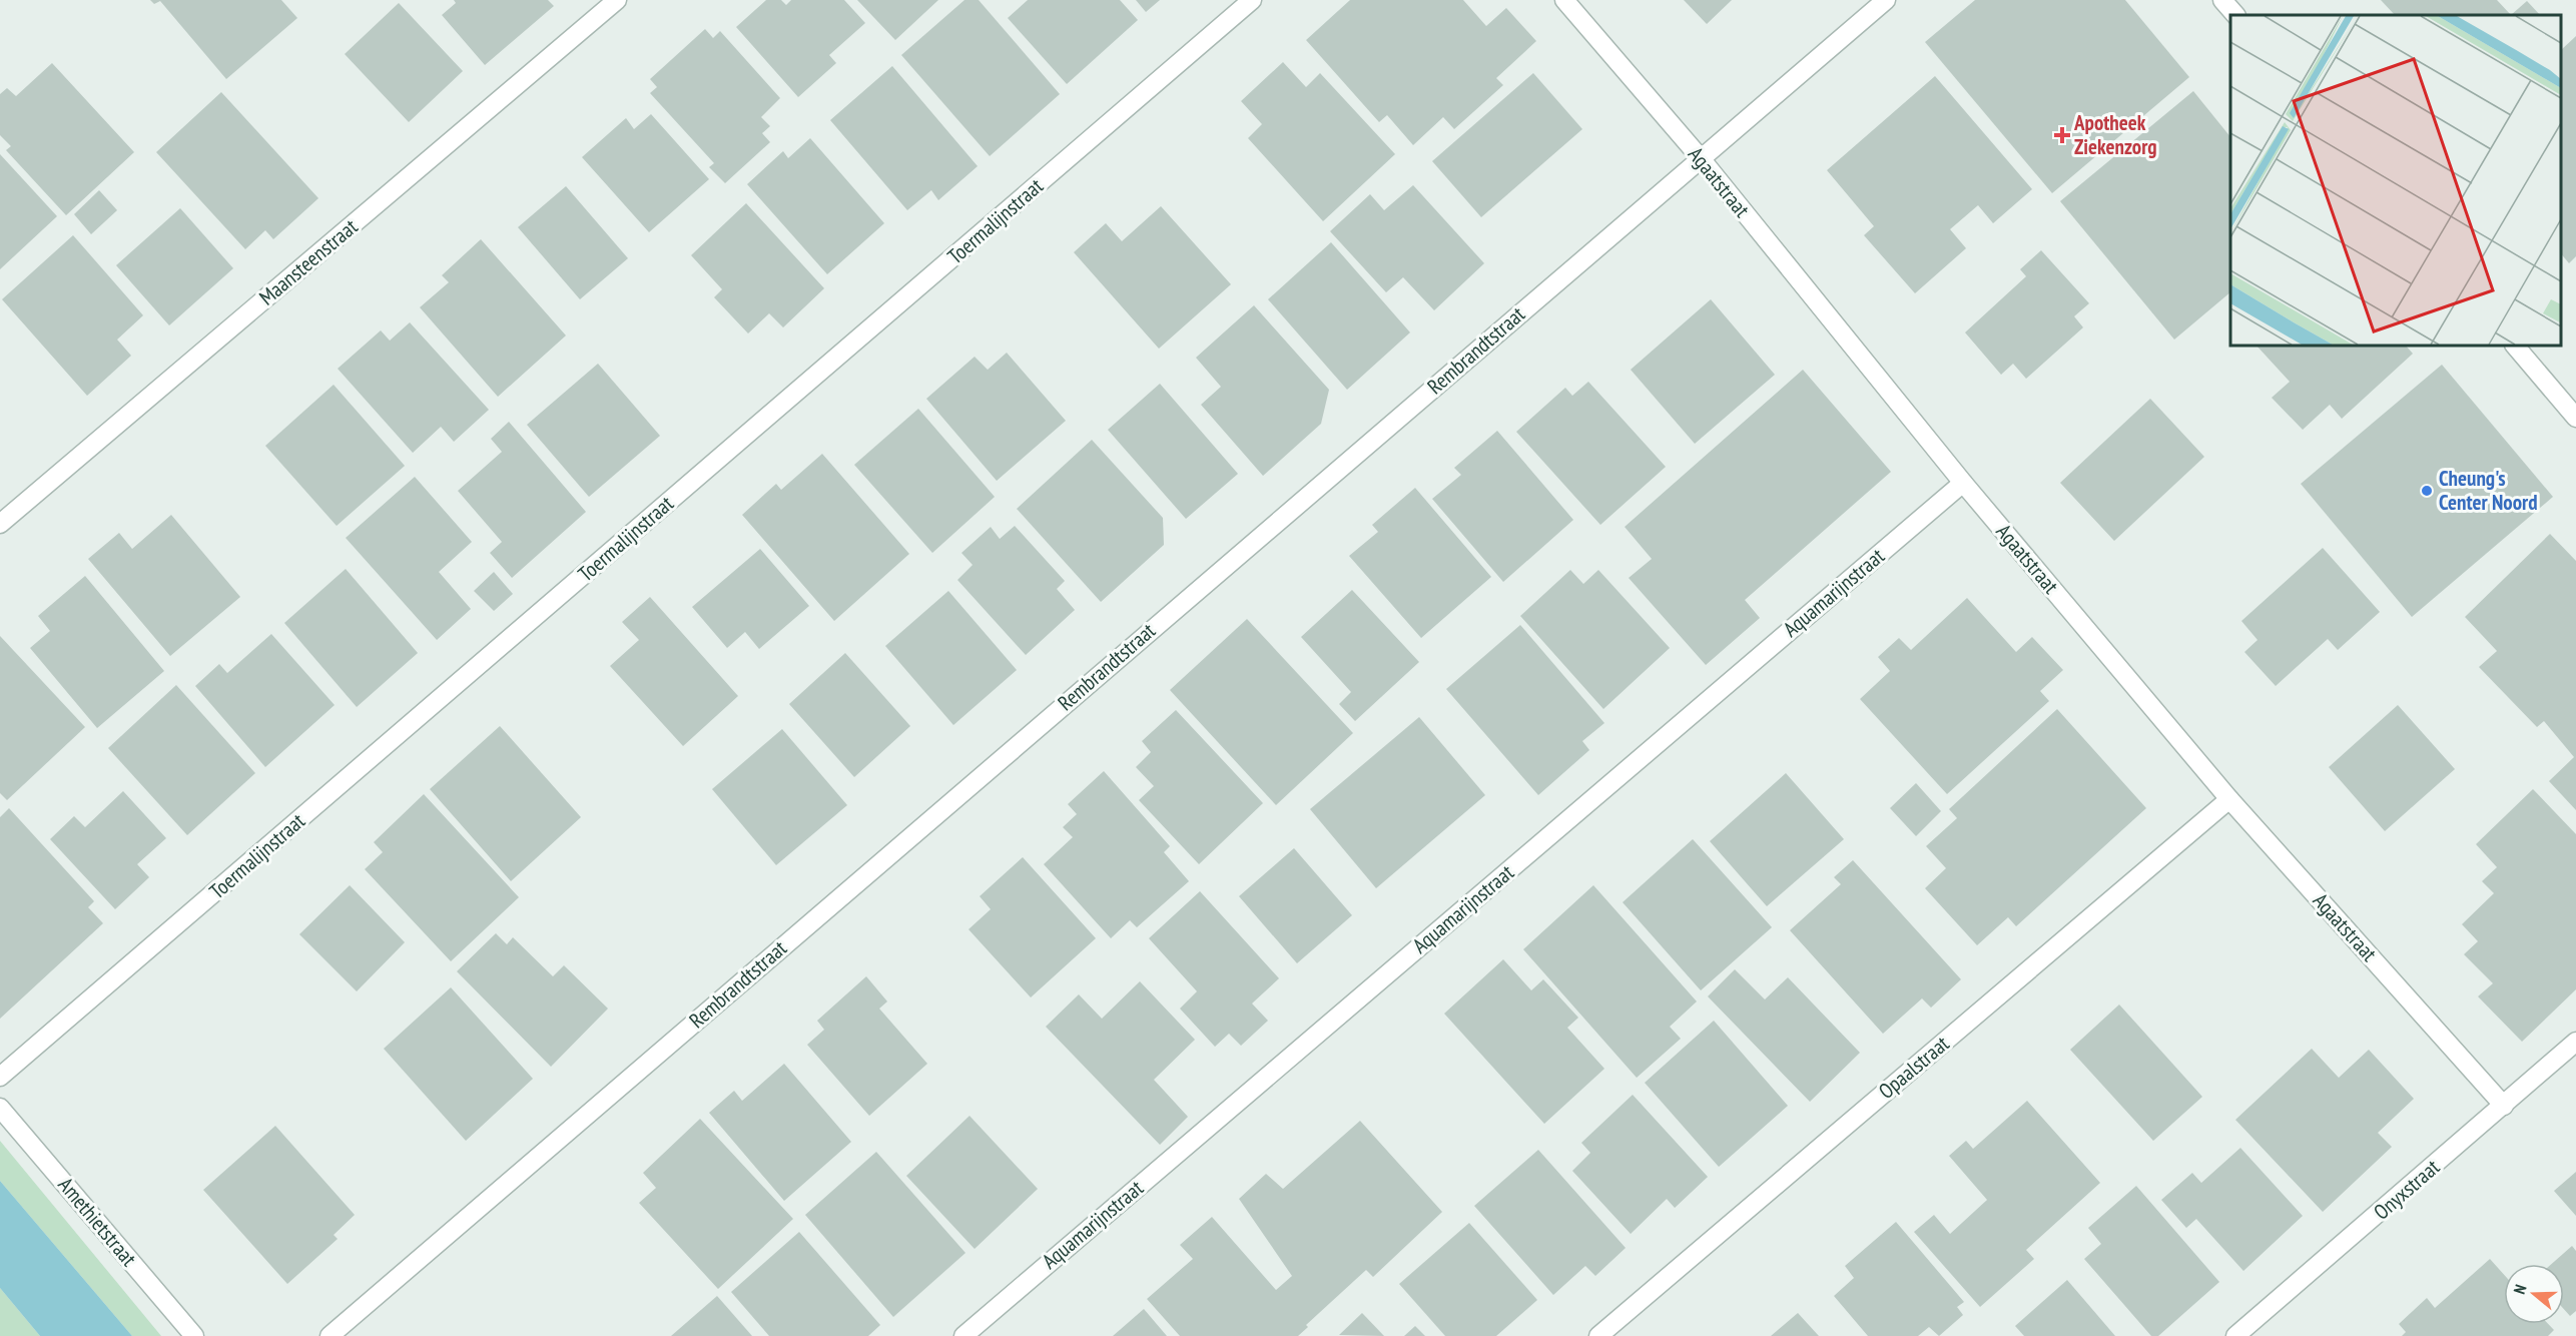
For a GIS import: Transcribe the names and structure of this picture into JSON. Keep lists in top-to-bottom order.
{
  "streets": {
    "street": [
      "Agaatstraat",
      "Toermalijnstraat",
      "Maansteenstraat",
      "Rembrandtstraat",
      "Aquamarijnstraat",
      "Opaalstraat",
      "Onyxstraat",
      "Amethietstraat"
    ]
  },
  "crossings": [
    ["Agaatstraat", "Rembrandtstraat"],
    ["Agaatstraat", "Aquamarijnstraat"],
    ["Agaatstraat", "Opaalstraat"],
    ["Agaatstraat", "Onyxstraat"]
  ],
  "places": {
    "health": ["Apotheek Ziekenzorg"],
    "other": ["Cheung's Center Noord"]
  },
  "north": "left"
}
